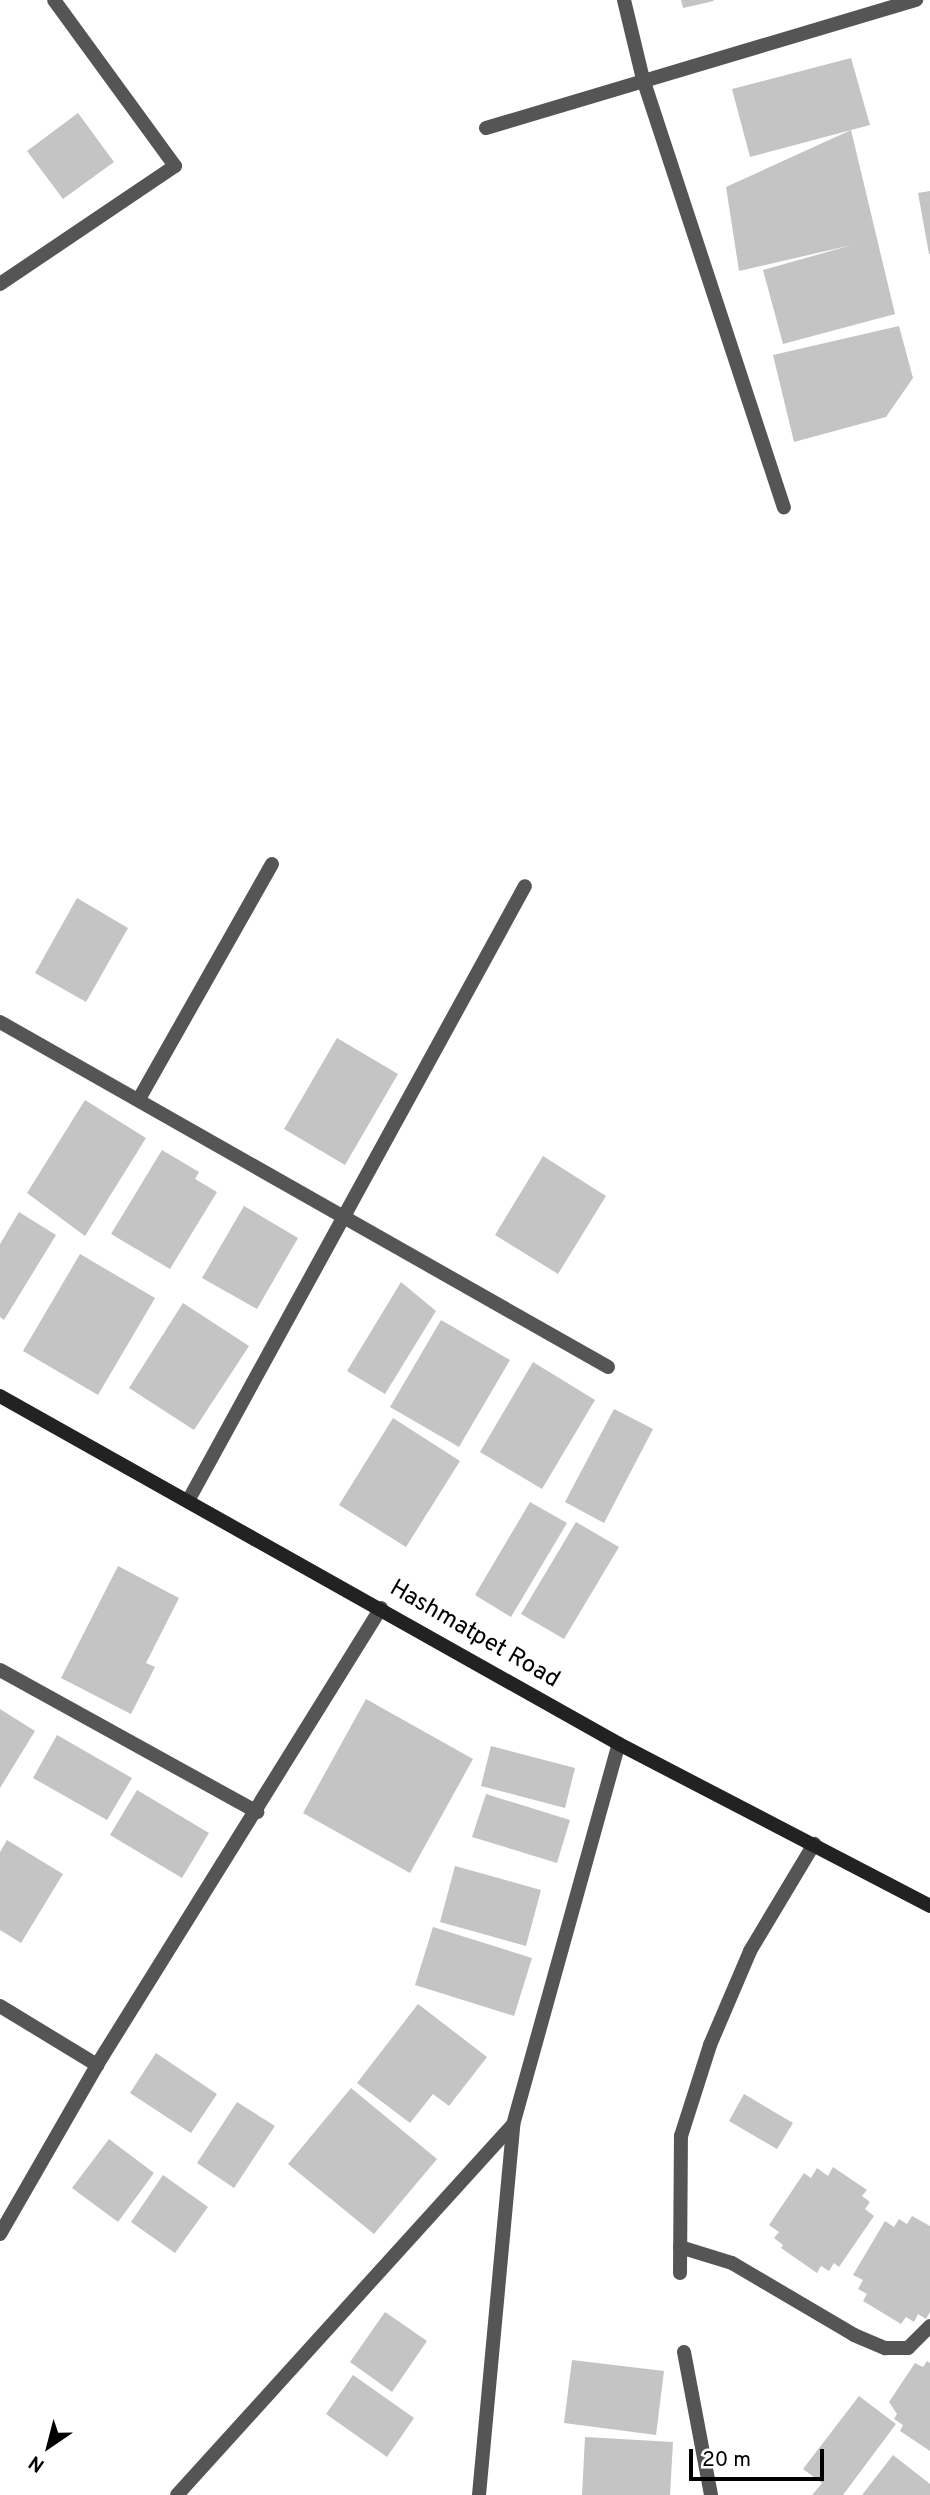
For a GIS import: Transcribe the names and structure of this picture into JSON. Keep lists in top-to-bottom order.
{
  "streets": {
    "main road": ["Hashmatpet Road"]
  },
  "scale_bar": "20 m",
  "north": "bottom left"
}
